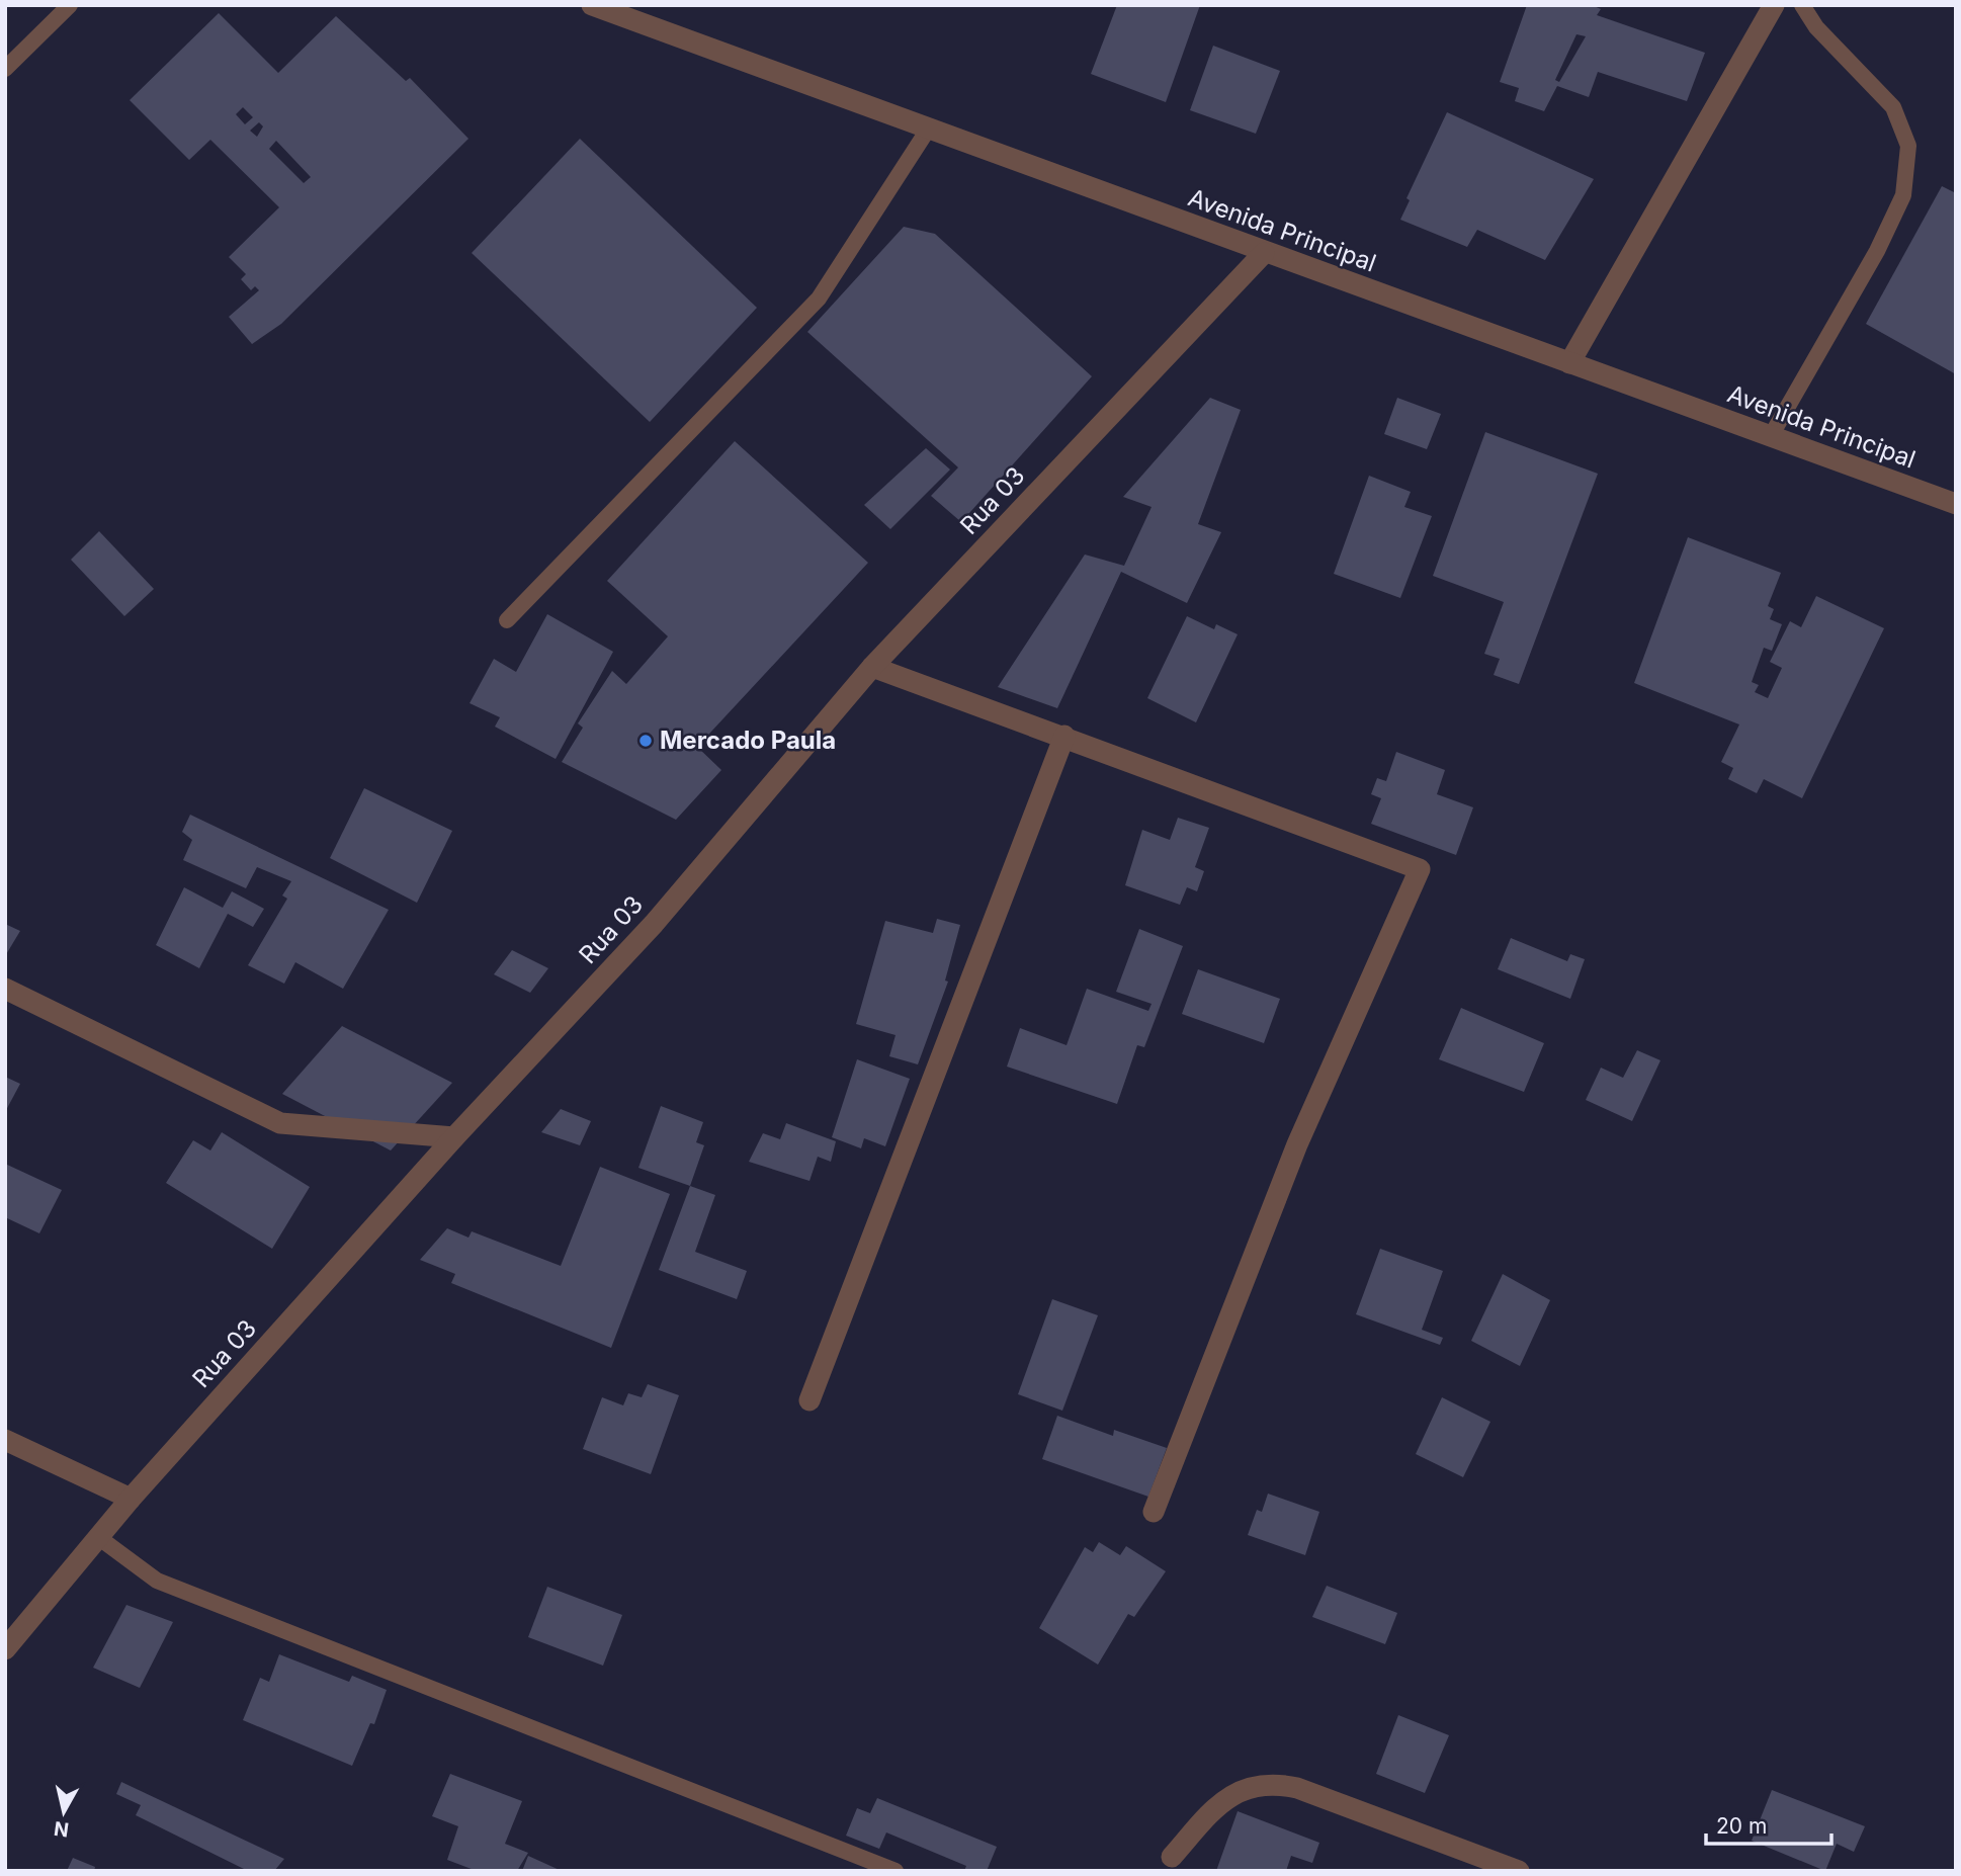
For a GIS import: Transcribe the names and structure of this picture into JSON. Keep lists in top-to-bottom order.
{
  "streets": {
    "street": ["Avenida Principal", "Rua 03"]
  },
  "crossings": [
    ["Avenida Principal", "Rua 03"]
  ],
  "places": ["Mercado Paula"],
  "scale_bar": "20 m",
  "north": "bottom"
}
